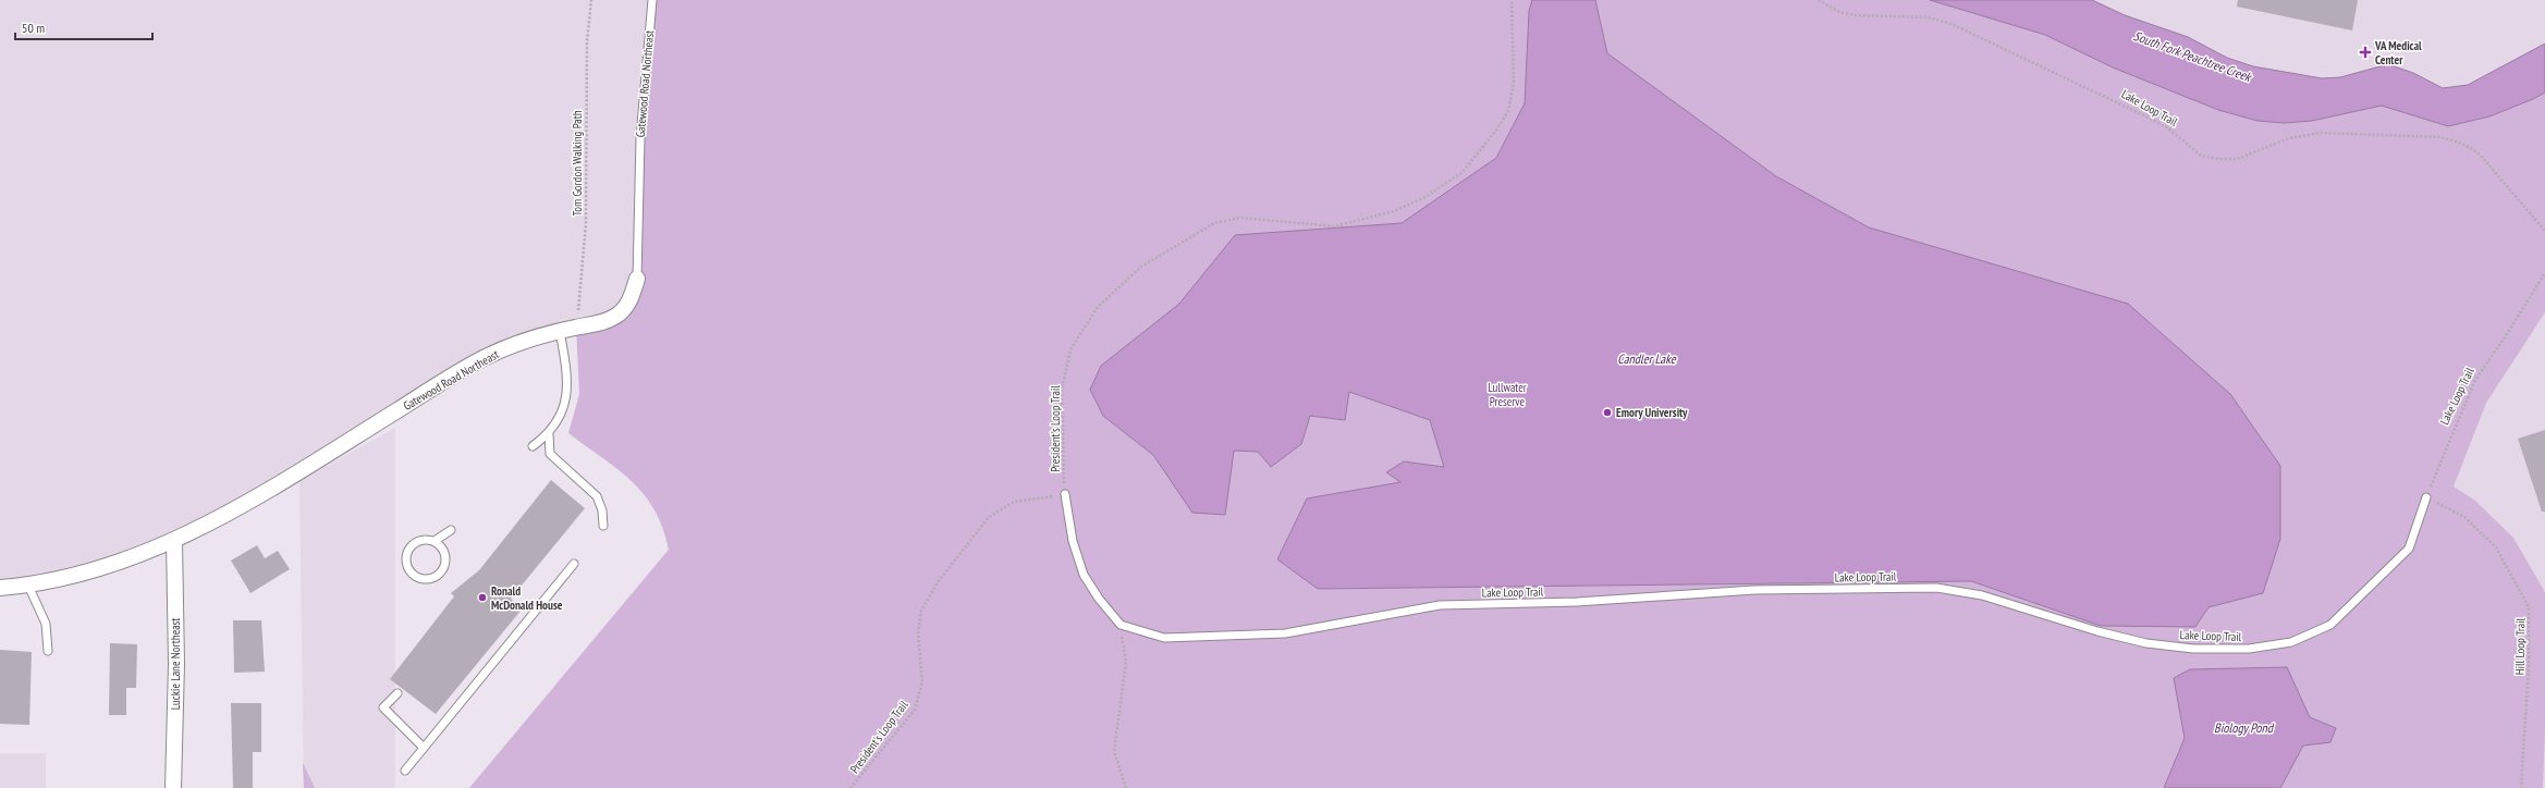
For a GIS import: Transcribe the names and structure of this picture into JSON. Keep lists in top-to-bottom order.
{
  "streets": {
    "street": ["Gatewood Road Northeast", "Luckie Lane Northeast"],
    "lane": ["Lake Loop Trail"],
    "path": ["Tom Gordon Walking Path", "President's Loop Trail", "Hill Loop Trail"]
  },
  "crossings": [
    ["Gatewood Road Northeast", "Tom Gordon Walking Path"],
    ["Gatewood Road Northeast", "Luckie Lane Northeast"],
    ["Lake Loop Trail", "Hill Loop Trail"]
  ],
  "water": ["South Fork Peachtree Creek", "Candler Lake", "Biology Pond"],
  "parks": ["Lullwater Preserve"],
  "places": {
    "health": ["VA Medical Center"],
    "other": ["Emory University", "Ronald McDonald House"]
  },
  "scale_bar": "50 m"
}
